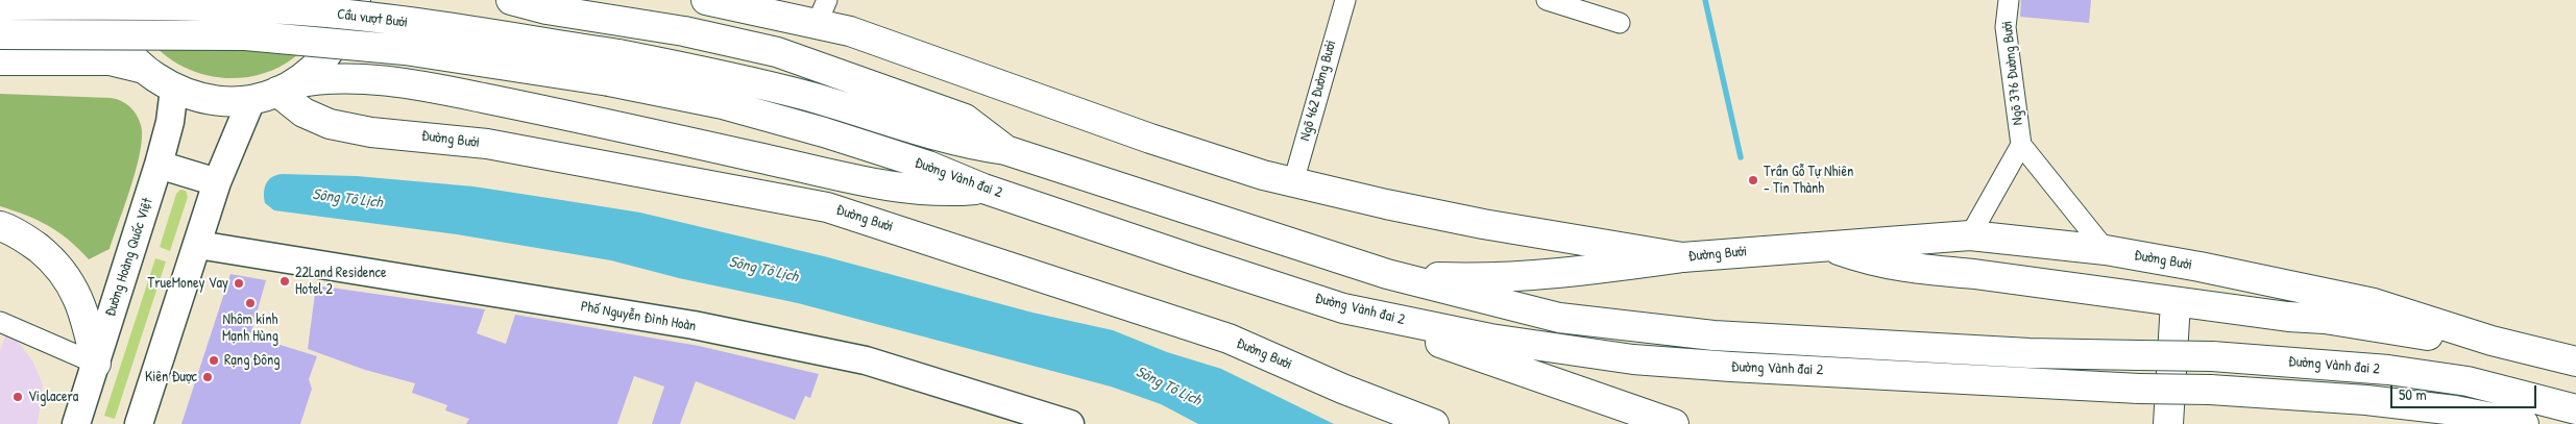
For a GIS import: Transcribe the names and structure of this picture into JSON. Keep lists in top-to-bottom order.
{
  "streets": {
    "main road": [
      "Cầu vượt Bưởi",
      "Đường Bưởi",
      "Đường Vành đai 2",
      "Đường Hoàng Quốc Việt",
      "Phố Nguyễn Đình Hoàn"
    ],
    "street": ["Ngõ 376 Đường Bưởi", "Ngõ 462 Đường Bưởi"]
  },
  "crossings": [
    ["Cầu vượt Bưởi", "Đường Vành đai 2"],
    ["Ngõ 376 Đường Bưởi", "Đường Bưởi"],
    ["Ngõ 462 Đường Bưởi", "Đường Bưởi"]
  ],
  "water": ["Sông Tô Lịch"],
  "places": [
    "Trần Gỗ Tự Nhiên - Tín Thành",
    "22Land Residence Hotel 2",
    "TrueMoney Vay",
    "Nhôm kính Mạnh Hùng",
    "Rạng Đông",
    "Kiên Được",
    "Viglacera"
  ],
  "scale_bar": "50 m"
}
